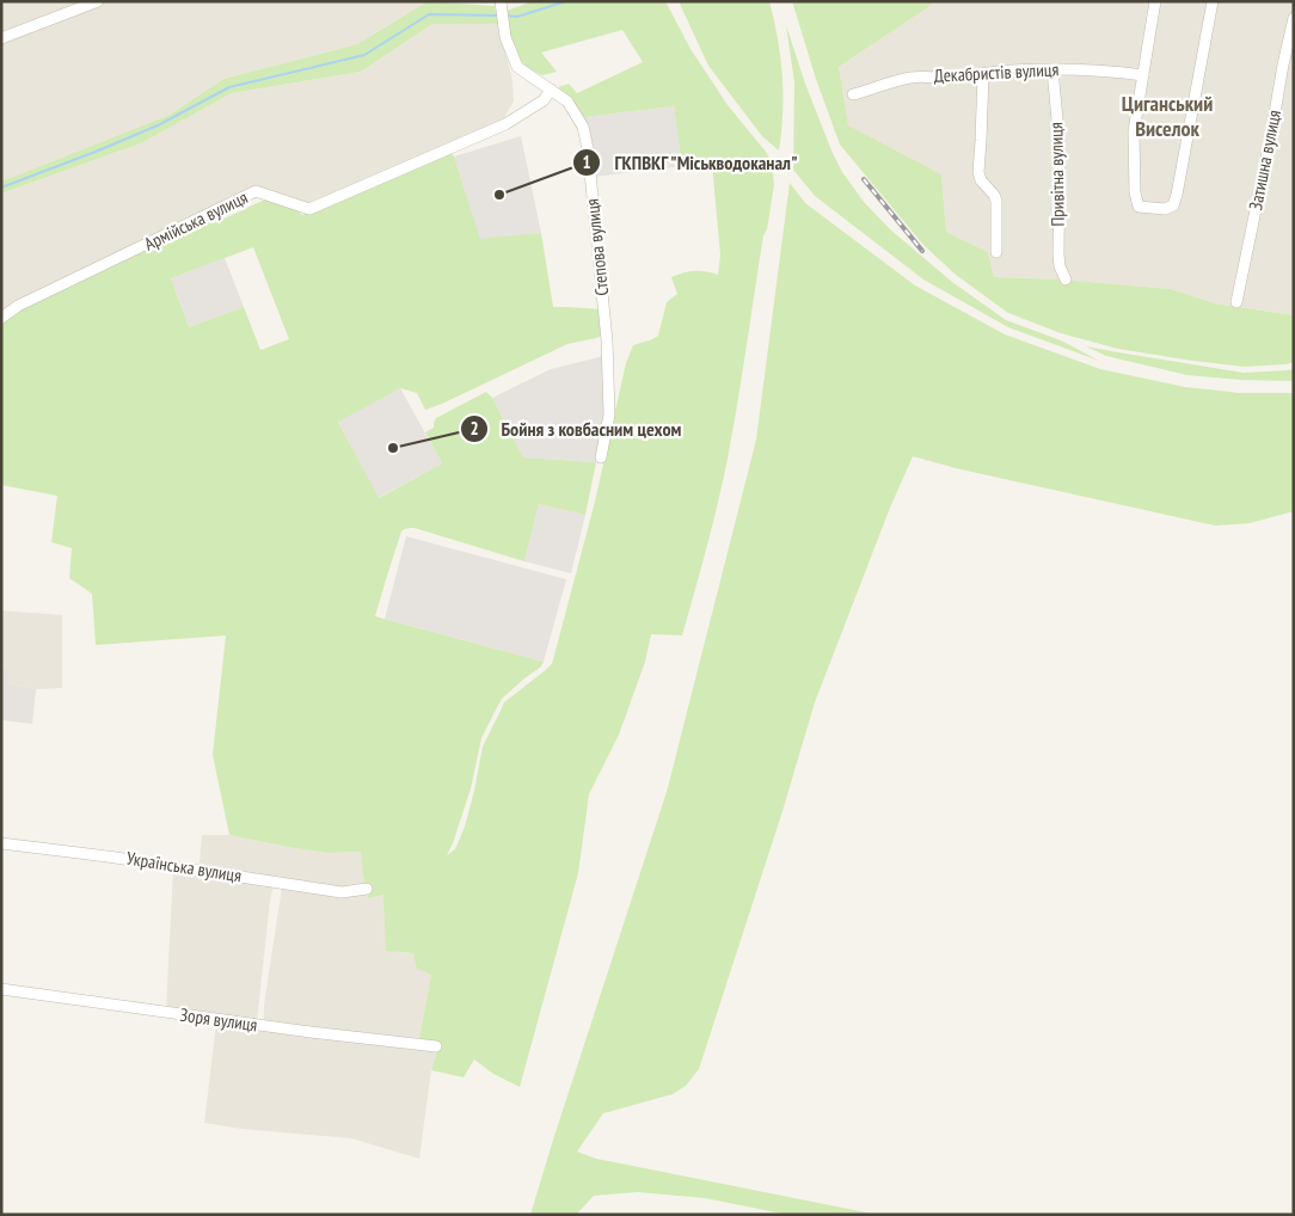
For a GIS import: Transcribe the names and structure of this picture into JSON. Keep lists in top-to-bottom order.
{
  "streets": {
    "street": [
      "Декабристів вулиця",
      "Затишна вулиця",
      "Привітна вулиця",
      "Армійська вулиця",
      "Степова вулиця",
      "Українська вулиця",
      "Зоря вулиця"
    ]
  },
  "crossings": [
    ["Декабристів вулиця", "Привітна вулиця"],
    ["Армійська вулиця", "Степова вулиця"]
  ],
  "districts": ["Циганський Виселок"],
  "places": ["ГКПВКГ \"Міськводоканал\"", "Бойня з ковбасним цехом"]
}
